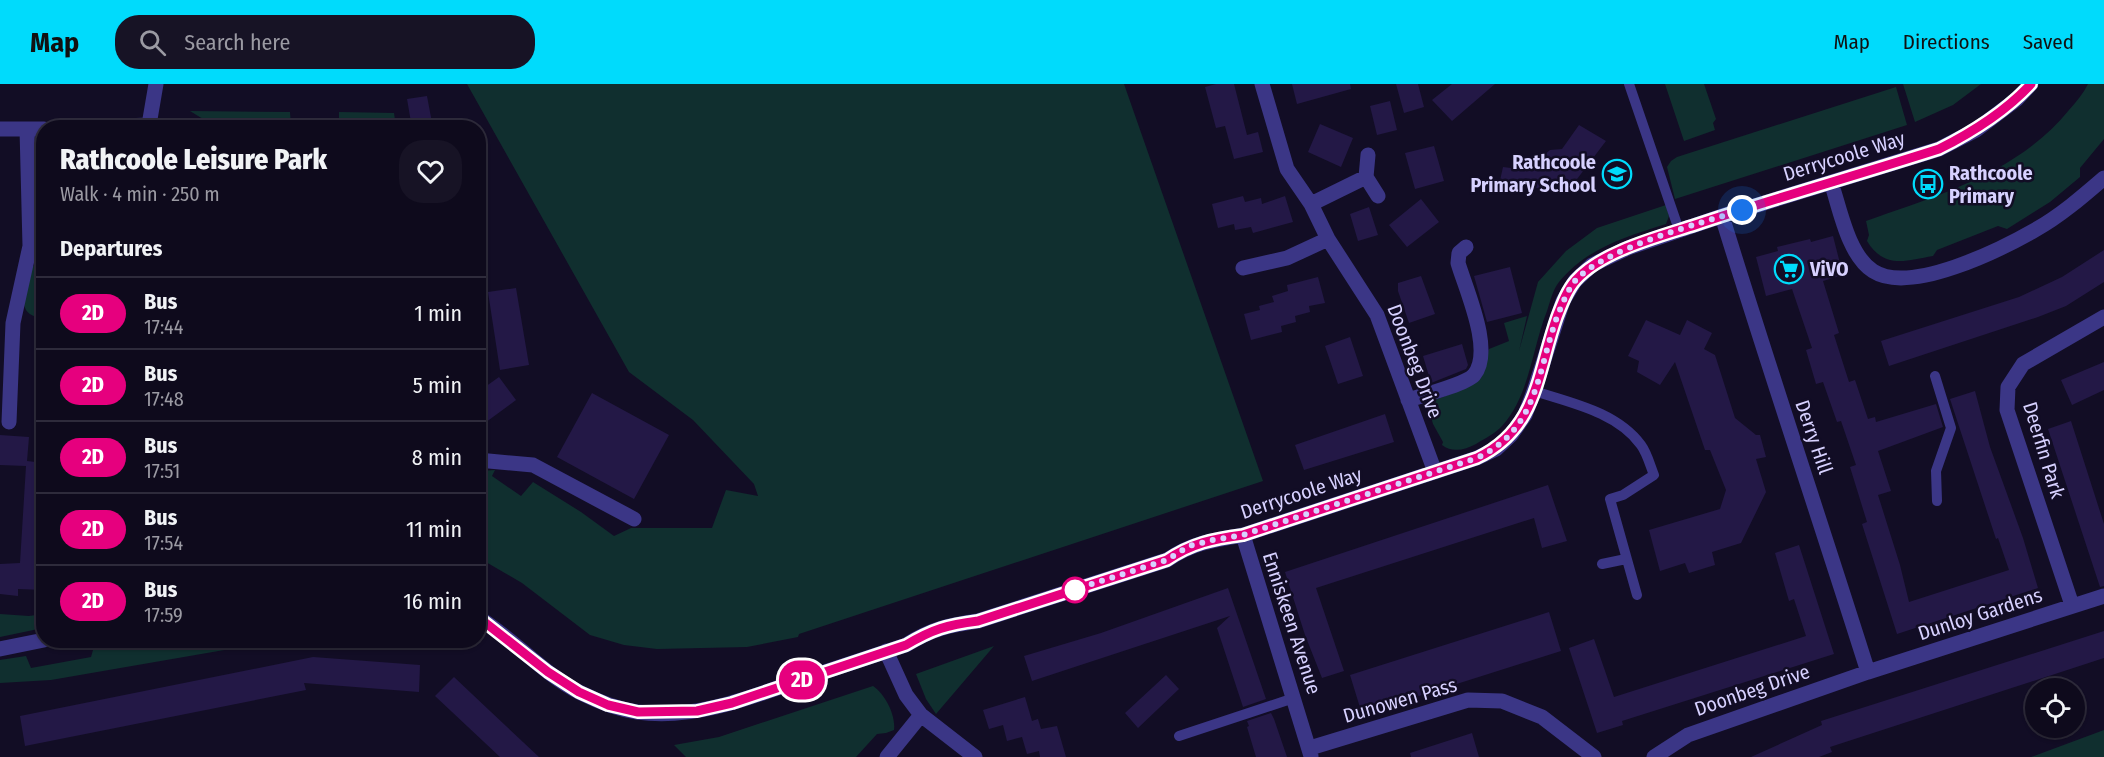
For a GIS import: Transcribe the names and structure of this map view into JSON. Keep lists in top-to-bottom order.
{
  "streets": {
    "street": [
      "Derrycoole Way",
      "Doonbeg Drive",
      "Derry Hill",
      "Deerfin Park",
      "Dunloy Gardens",
      "Enniskeen Avenue",
      "Dunowen Pass"
    ]
  },
  "crossings": [
    ["Derrycoole Way", "Doonbeg Drive"],
    ["Derrycoole Way", "Derry Hill"],
    ["Derrycoole Way", "Enniskeen Avenue"],
    ["Doonbeg Drive", "Derry Hill"],
    ["Doonbeg Drive", "Dunloy Gardens"],
    ["Derry Hill", "Dunloy Gardens"],
    ["Deerfin Park", "Dunloy Gardens"],
    ["Enniskeen Avenue", "Dunowen Pass"]
  ],
  "places": {
    "school or university": ["Rathcoole Primary School"],
    "bus stop": ["Rathcoole Primary"],
    "supermarket": ["ViVO"]
  },
  "lines": ["bus line 2D"],
  "page": {
    "header": "Map",
    "search": "Search here",
    "nav": ["Map", "Directions", "Saved"],
    "on_map": "2D",
    "heading": [
      ["Rathcoole Leisure Park", "Walk · 4 min · 250 m"],
      "Departures"
    ],
    "list": [
      {
        "mark": "2D",
        "name": "Bus",
        "note": "17:44",
        "value": "1 min"
      },
      {
        "mark": "2D",
        "name": "Bus",
        "note": "17:48",
        "value": "5 min"
      },
      {
        "mark": "2D",
        "name": "Bus",
        "note": "17:51",
        "value": "8 min"
      },
      {
        "mark": "2D",
        "name": "Bus",
        "note": "17:54",
        "value": "11 min"
      },
      {
        "mark": "2D",
        "name": "Bus",
        "note": "17:59",
        "value": "16 min"
      }
    ]
  }
}
